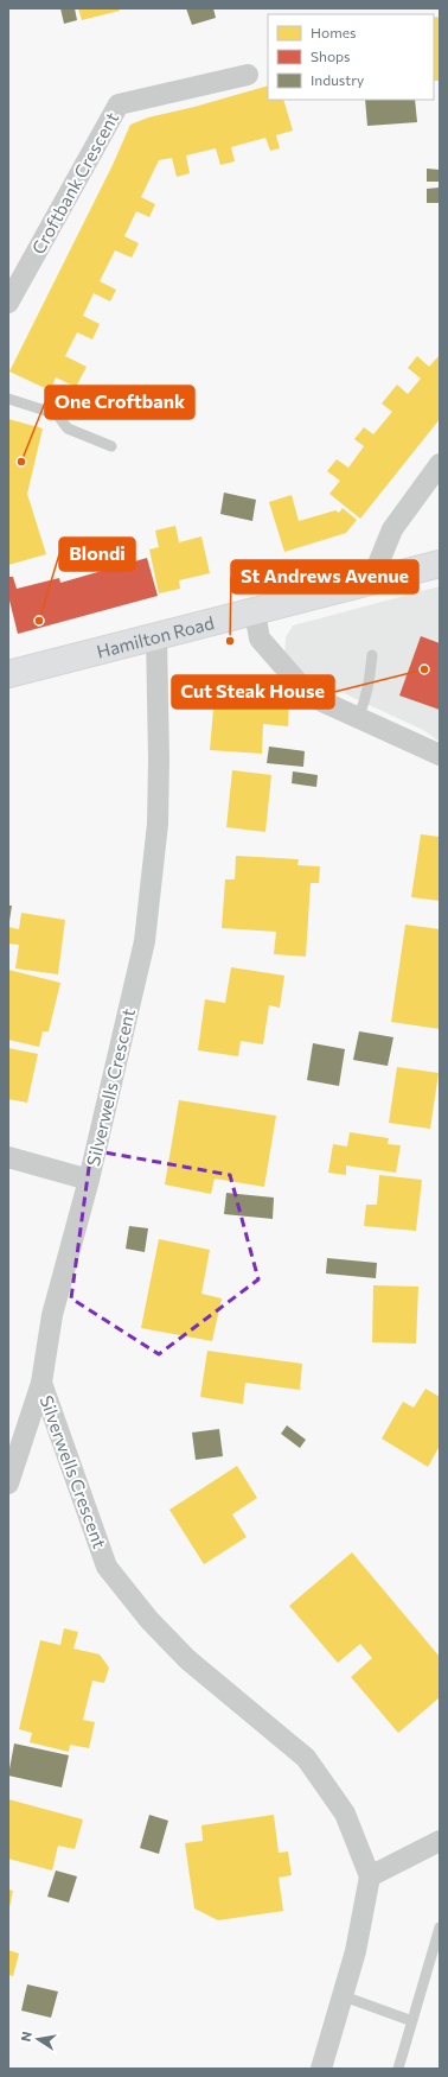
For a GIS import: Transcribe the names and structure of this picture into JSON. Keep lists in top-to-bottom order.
{
  "streets": {
    "main road": ["Hamilton Road"],
    "street": ["Croftbank Crescent", "Silverwells Crescent"]
  },
  "crossings": [
    ["Hamilton Road", "Silverwells Crescent"]
  ],
  "places": [
    "One Croftbank",
    "Blondi",
    "St Andrews Avenue",
    "Cut Steak House"
  ],
  "legend": ["Homes", "Shops", "Industry"],
  "north": "left"
}
